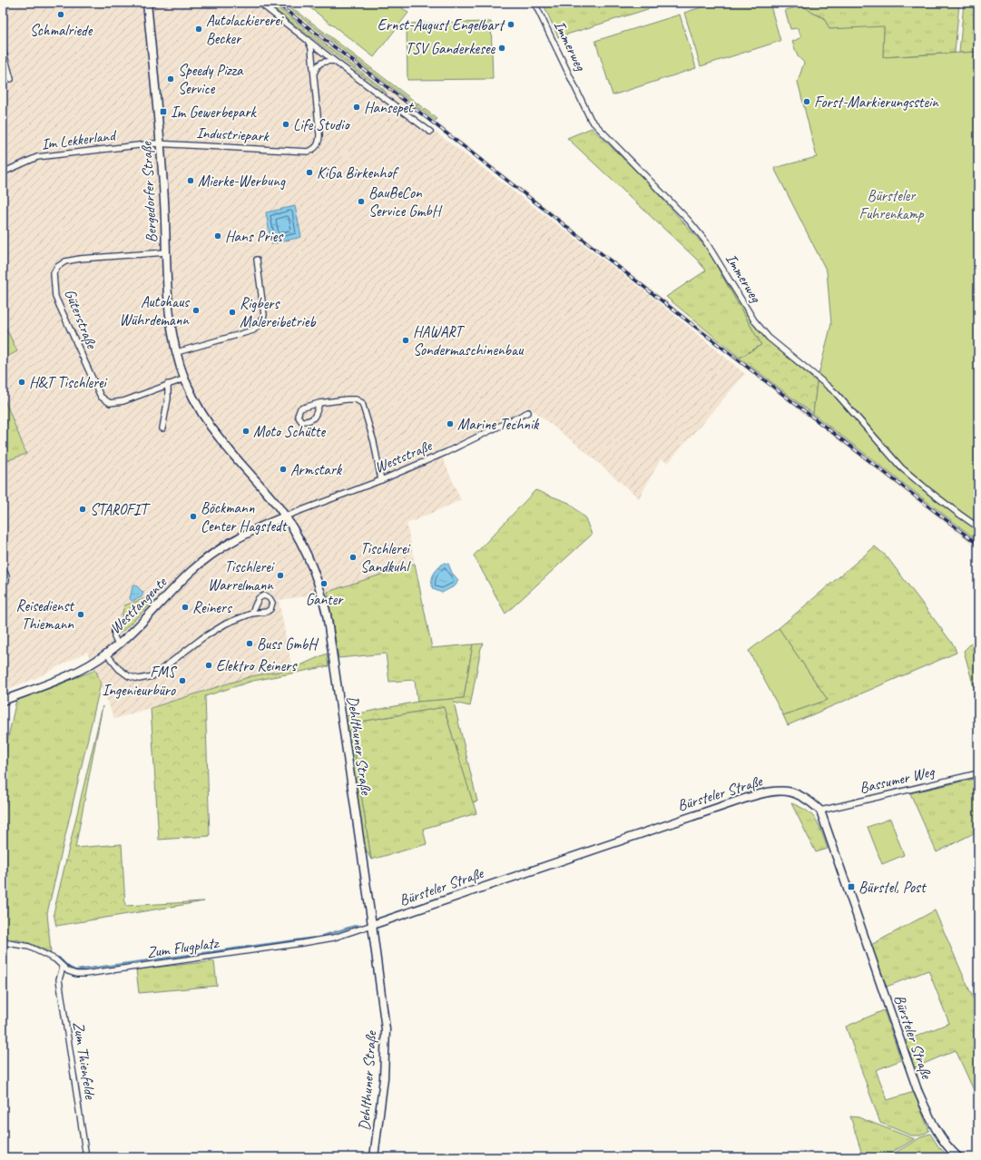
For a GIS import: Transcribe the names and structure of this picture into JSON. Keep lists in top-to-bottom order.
{
  "streets": {
    "street": [
      "Immerweg",
      "Industriepark",
      "Im Lekkerland",
      "Bergedorfer Straße",
      "Güterstraße",
      "Weststraße",
      "Westtangente",
      "Dehlthuner Straße",
      "Bassumer Weg",
      "Bürsteler Straße",
      "Zum Flugplatz",
      "Zum Thienfelde"
    ]
  },
  "crossings": [
    ["Industriepark", "Im Lekkerland"],
    ["Industriepark", "Bergedorfer Straße"],
    ["Im Lekkerland", "Bergedorfer Straße"],
    ["Bergedorfer Straße", "Güterstraße"],
    ["Bergedorfer Straße", "Dehlthuner Straße"],
    ["Güterstraße", "Dehlthuner Straße"],
    ["Weststraße", "Westtangente"],
    ["Weststraße", "Dehlthuner Straße"],
    ["Westtangente", "Dehlthuner Straße"],
    ["Dehlthuner Straße", "Bürsteler Straße"],
    ["Dehlthuner Straße", "Zum Flugplatz"],
    ["Bassumer Weg", "Bürsteler Straße"],
    ["Bürsteler Straße", "Zum Flugplatz"],
    ["Zum Flugplatz", "Zum Thienfelde"]
  ],
  "parks": ["Bürsteler Fuhrenkamp"],
  "places": {
    "other": [
      "Schmalriede",
      "Ernst-August Engelbart",
      "Autolackiererei Becker",
      "TSV Ganderkesee",
      "Speedy Pizza Service",
      "Forst-Markierungsstein",
      "Hansepet",
      "Life Studio",
      "KiGa Birkenhof",
      "Mierke-Werbung",
      "BauBeCon Service GmbH",
      "Hans Pries",
      "Autohaus Wührdemann",
      "Rigbers Malereibetrieb",
      "HAWART Sondermaschinenbau",
      "H&T Tischlerei",
      "Marine Technik",
      "Moto Schütte",
      "Armstark",
      "STAROFIT",
      "Böckmann Center Hagstedt",
      "Tischlerei Sandkuhl",
      "Tischlerei Warrelmann",
      "Ganter",
      "Reiners",
      "Reisedienst Thiemann",
      "Buss GmbH",
      "Elektro Reiners",
      "FMS Ingenieurbüro"
    ],
    "transit": ["Im Gewerbepark", "Bürstel, Post"]
  }
}
